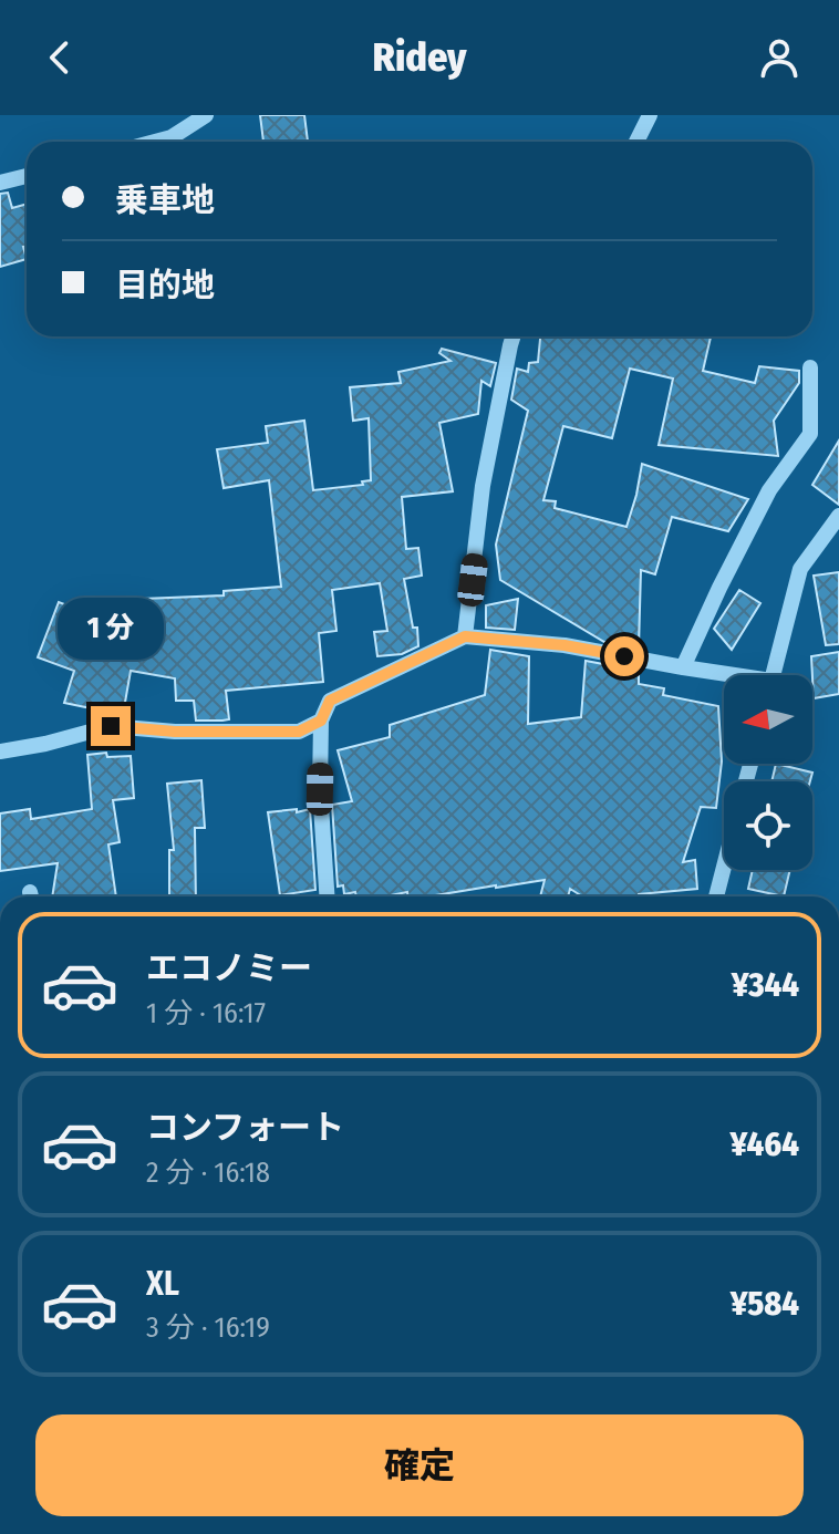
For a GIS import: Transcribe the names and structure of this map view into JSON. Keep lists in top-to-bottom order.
{
  "north": "left",
  "page": {
    "header": "Ridey",
    "banner": ["乗車地", "目的地"],
    "bubble": "1 分",
    "list": [
      {
        "name": "エコノミー",
        "note": "1 分 · 16:17",
        "value": "¥344"
      },
      {
        "name": "コンフォート",
        "note": "2 分 · 16:18",
        "value": "¥464"
      },
      {
        "name": "XL",
        "note": "3 分 · 16:19",
        "value": "¥584"
      }
    ],
    "buttons": "確定"
  }
}
